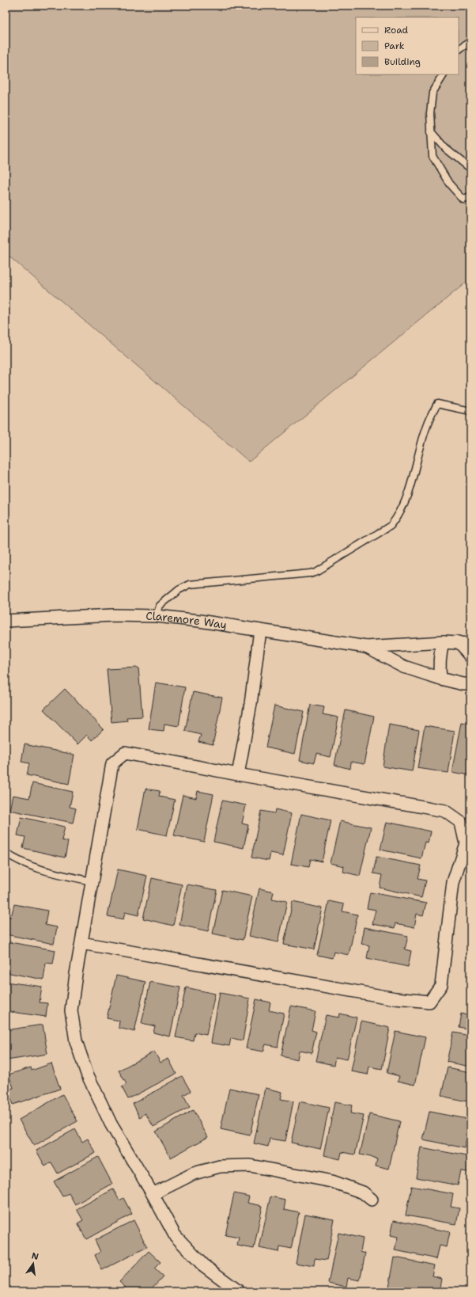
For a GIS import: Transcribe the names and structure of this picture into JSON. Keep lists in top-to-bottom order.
{
  "streets": {
    "street": ["Claremore Way"]
  },
  "legend": ["Road", "Park", "Building"],
  "north": "top"
}
